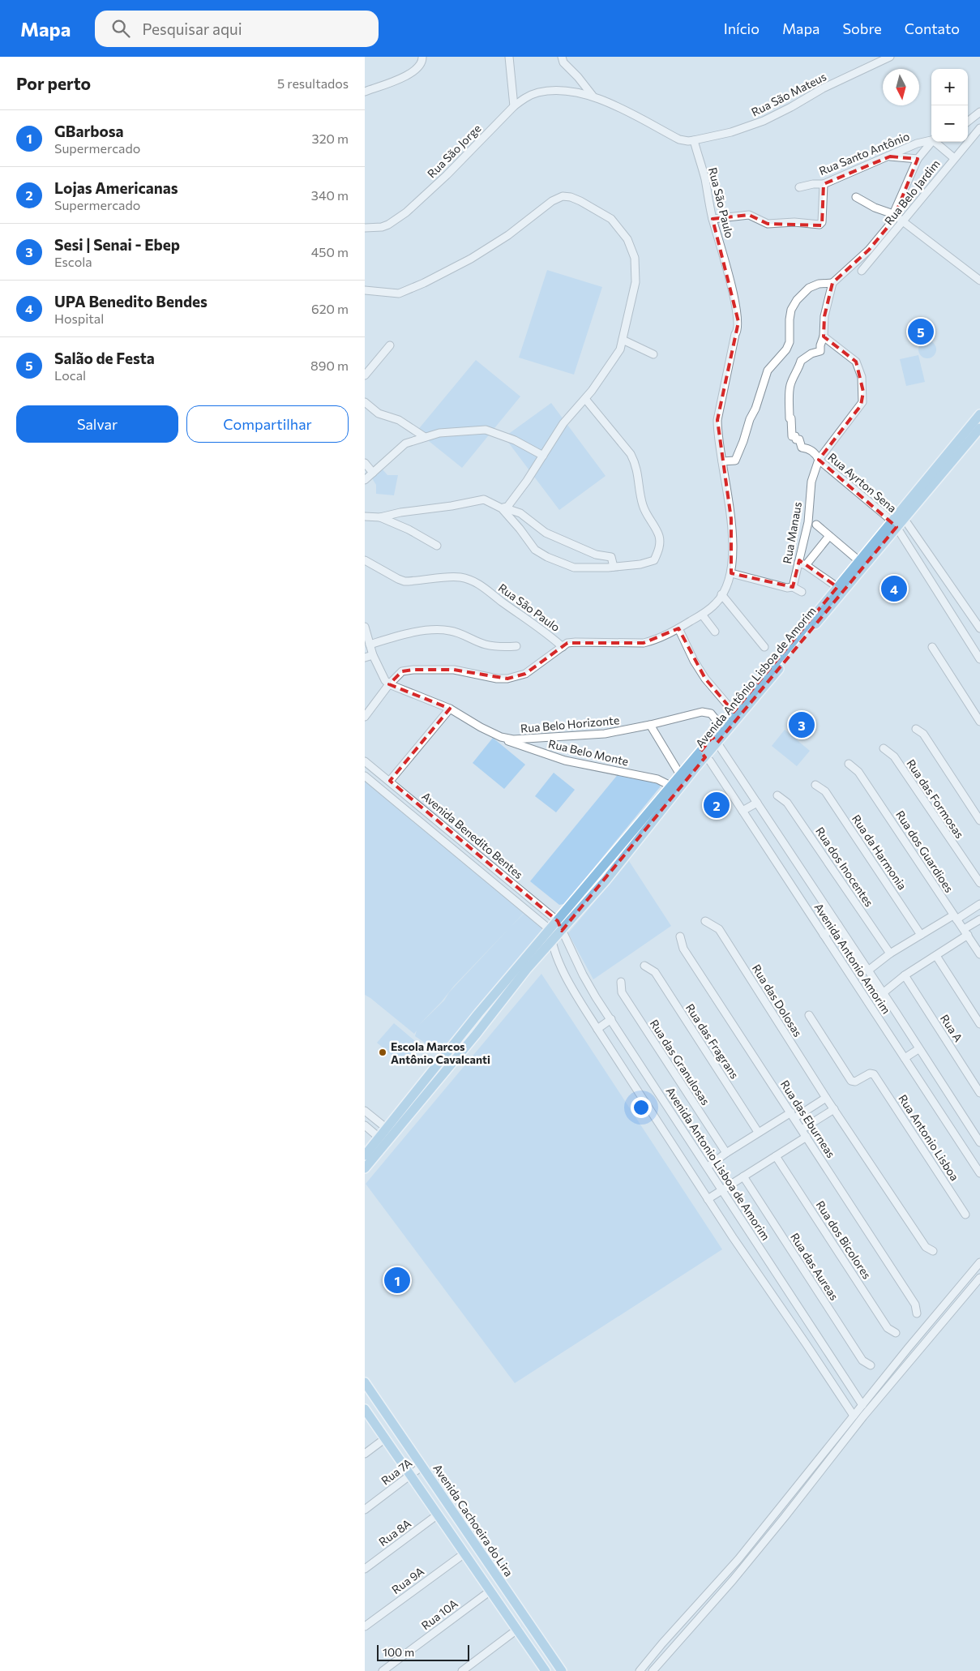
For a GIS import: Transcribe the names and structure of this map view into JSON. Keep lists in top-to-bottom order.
{
  "streets": {
    "main road": ["Avenida Antônio Lisboa de Amorim", "Avenida Cachoeira do Lira"],
    "street": [
      "Rua São Mateus",
      "Rua São Jorge",
      "Rua Santo Antônio",
      "Rua Belo Jardim",
      "Rua São Paulo",
      "Rua Ayrton Sena",
      "Rua Manaus",
      "Rua Belo Horizonte",
      "Rua Belo Monte",
      "Rua das Formosas",
      "Avenida Benedito Bentes",
      "Rua dos Guardioes",
      "Rua da Harmonia",
      "Rua dos Inocentes",
      "Avenida Antonio Amorim",
      "Rua das Dolosas",
      "Rua A",
      "Rua das Fragrans",
      "Rua das Granulosas",
      "Rua das Eburneas",
      "Rua Antonio Lisboa",
      "Avenida Antonio Lisboa de Amorim",
      "Rua dos Bicolores",
      "Rua das Aureas",
      "Rua 7A",
      "Rua 8A",
      "Rua 9A",
      "Rua 10A"
    ]
  },
  "crossings": [
    ["Rua São Mateus", "Rua São Paulo"],
    ["Rua Ayrton Sena", "Rua Manaus"],
    ["Rua Ayrton Sena", "Avenida Antônio Lisboa de Amorim"],
    ["Avenida Antônio Lisboa de Amorim", "Rua Belo Horizonte"],
    ["Avenida Antônio Lisboa de Amorim", "Rua Belo Monte"],
    ["Avenida Antônio Lisboa de Amorim", "Avenida Benedito Bentes"],
    ["Avenida Antônio Lisboa de Amorim", "Avenida Antonio Amorim"],
    ["Avenida Antônio Lisboa de Amorim", "Avenida Antonio Lisboa de Amorim"],
    ["Rua Belo Horizonte", "Rua Belo Monte"],
    ["Avenida Benedito Bentes", "Avenida Antonio Lisboa de Amorim"],
    ["Rua dos Guardioes", "Avenida Antonio Amorim"],
    ["Rua da Harmonia", "Avenida Antonio Amorim"],
    ["Rua dos Inocentes", "Avenida Antonio Amorim"],
    ["Avenida Antonio Amorim", "Rua A"],
    ["Rua 7A", "Avenida Cachoeira do Lira"]
  ],
  "places": ["Escola Marcos Antônio Cavalcanti"],
  "scale_bar": "100 m",
  "north": "bottom",
  "page": {
    "header": "Mapa",
    "search": "Pesquisar aqui",
    "nav": [
      "Início",
      "Mapa",
      "Sobre",
      "Contato"
    ],
    "heading": ["Por perto", "5 resultados"],
    "map_buttons": ["+", "−"],
    "list": [
      {
        "mark": "1",
        "name": "GBarbosa",
        "note": "Supermercado",
        "value": "320 m"
      },
      {
        "mark": "2",
        "name": "Lojas Americanas",
        "note": "Supermercado",
        "value": "340 m"
      },
      {
        "mark": "3",
        "name": "Sesi | Senai - Ebep",
        "note": "Escola",
        "value": "450 m"
      },
      {
        "mark": "4",
        "name": "UPA Benedito Bendes",
        "note": "Hospital",
        "value": "620 m"
      },
      {
        "mark": "5",
        "name": "Salão de Festa",
        "note": "Local",
        "value": "890 m"
      }
    ],
    "pins": [
      "5",
      "4",
      "3",
      "2",
      "1"
    ],
    "buttons": ["Salvar", "Compartilhar"],
    "scale": "100 m"
  }
}
